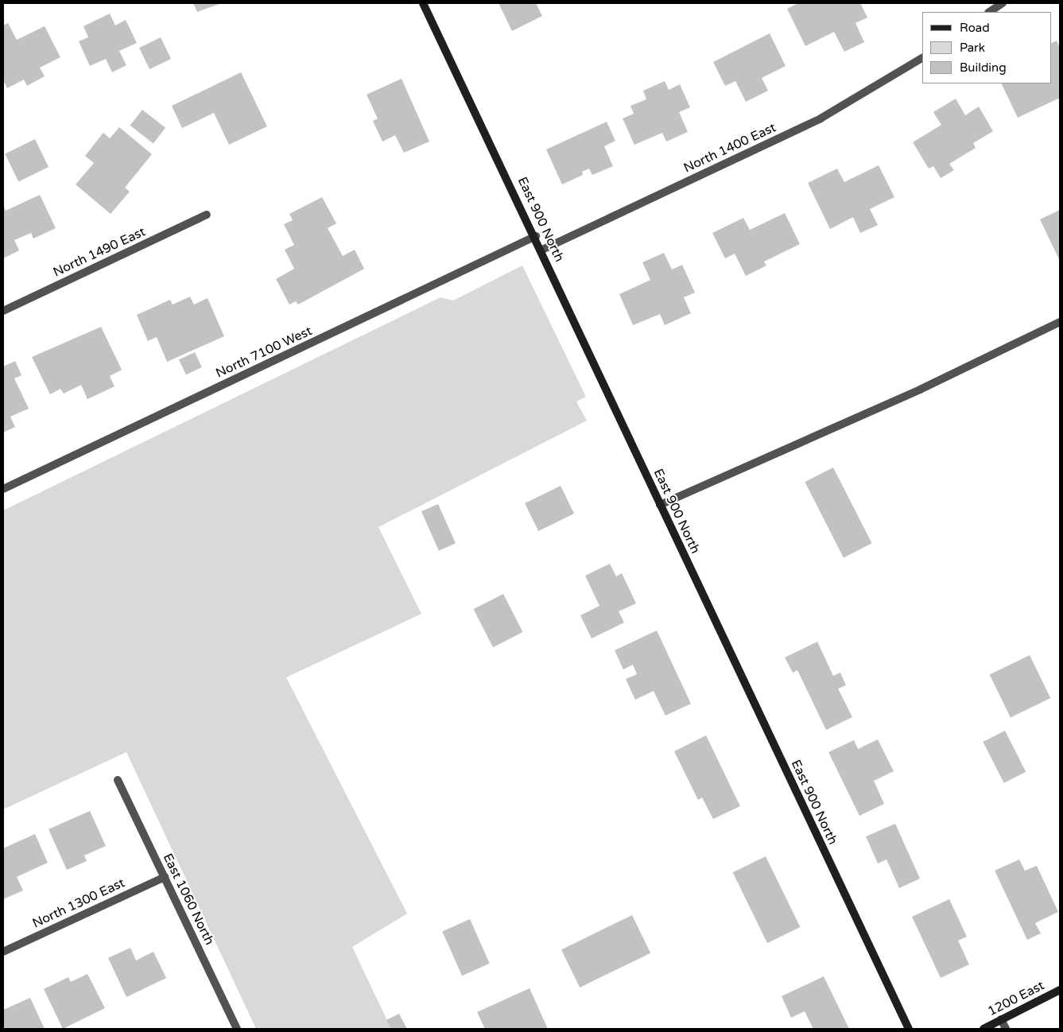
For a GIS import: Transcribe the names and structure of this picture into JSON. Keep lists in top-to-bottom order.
{
  "streets": {
    "street": [
      "North 1400 East",
      "East 900 North",
      "North 1490 East",
      "North 7100 West",
      "East 1060 North",
      "North 1300 East",
      "1200 East"
    ]
  },
  "crossings": [
    ["North 1400 East", "East 900 North"],
    ["East 900 North", "North 7100 West"],
    ["East 1060 North", "North 1300 East"]
  ],
  "legend": ["Road", "Park", "Building"]
}
